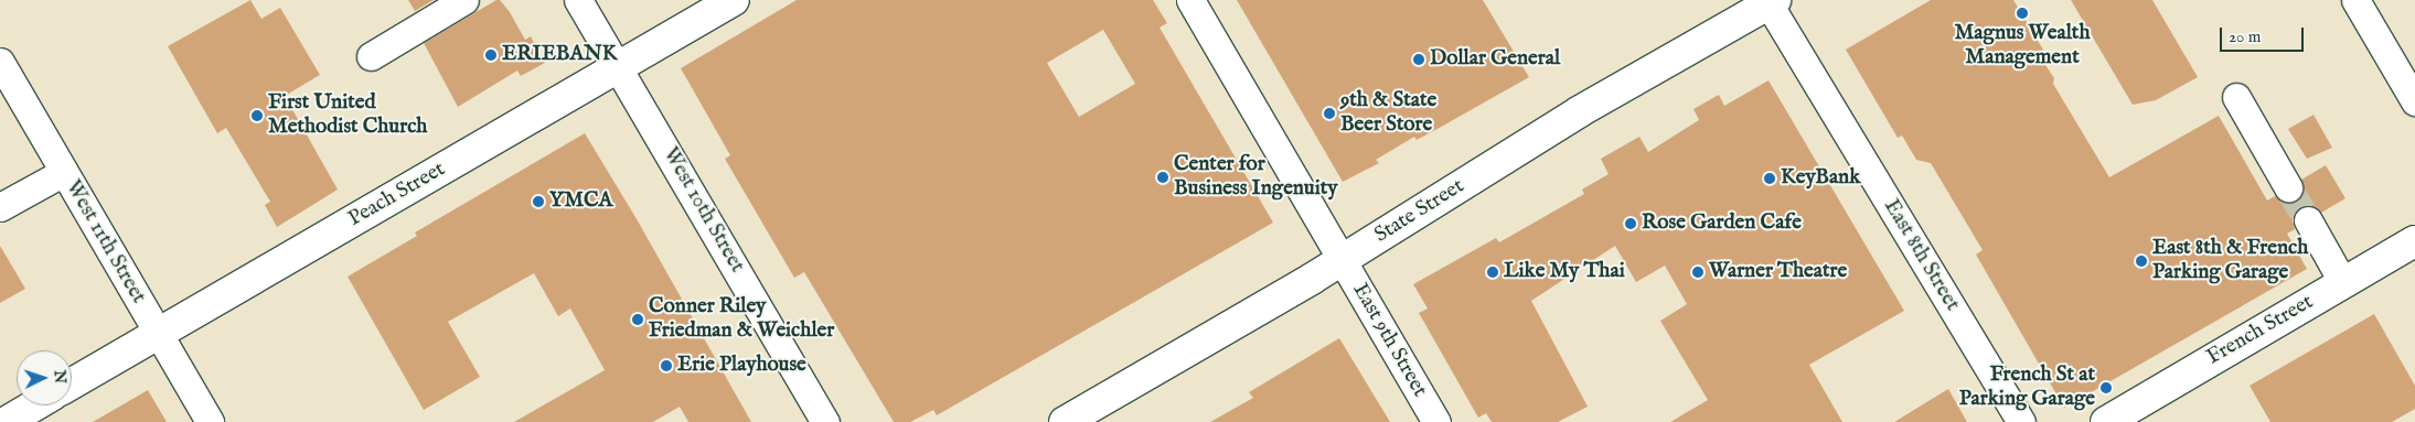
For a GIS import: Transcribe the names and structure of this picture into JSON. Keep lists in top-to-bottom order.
{
  "streets": {
    "main road": ["Peach Street", "State Street", "French Street"],
    "street": [
      "West 10th Street",
      "West 11th Street",
      "East 8th Street",
      "East 9th Street"
    ]
  },
  "crossings": [
    ["Peach Street", "West 10th Street"],
    ["Peach Street", "West 11th Street"],
    ["State Street", "East 8th Street"],
    ["State Street", "East 9th Street"]
  ],
  "places": [
    "Magnus Wealth Management",
    "ERIEBANK",
    "Dollar General",
    "9th & State Beer Store",
    "First United Methodist Church",
    "Center for Business Ingenuity",
    "KeyBank",
    "YMCA",
    "Rose Garden Cafe",
    "East 8th & French Parking Garage",
    "Like My Thai",
    "Warner Theatre",
    "Conner Riley Friedman & Weichler",
    "Erie Playhouse",
    "French St at Parking Garage"
  ],
  "scale_bar": "20 m",
  "north": "right"
}
